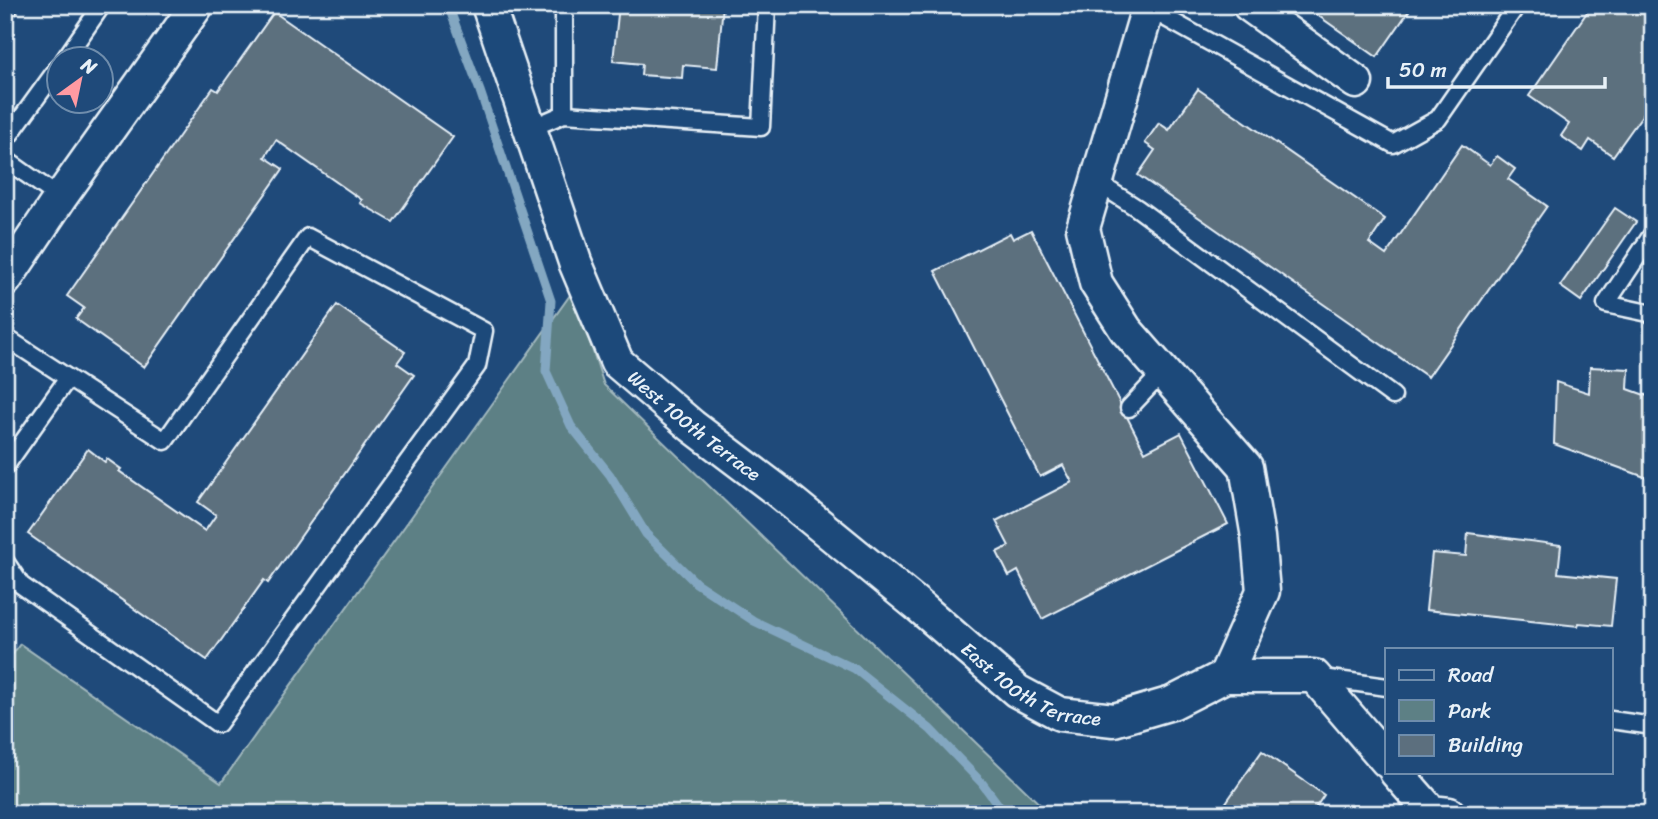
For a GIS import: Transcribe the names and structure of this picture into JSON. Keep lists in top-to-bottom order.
{
  "streets": {
    "street": ["West 100th Terrace", "East 100th Terrace"]
  },
  "crossings": [
    ["West 100th Terrace", "East 100th Terrace"]
  ],
  "legend": ["Road", "Park", "Building"],
  "scale_bar": "50 m",
  "north": "top right"
}
